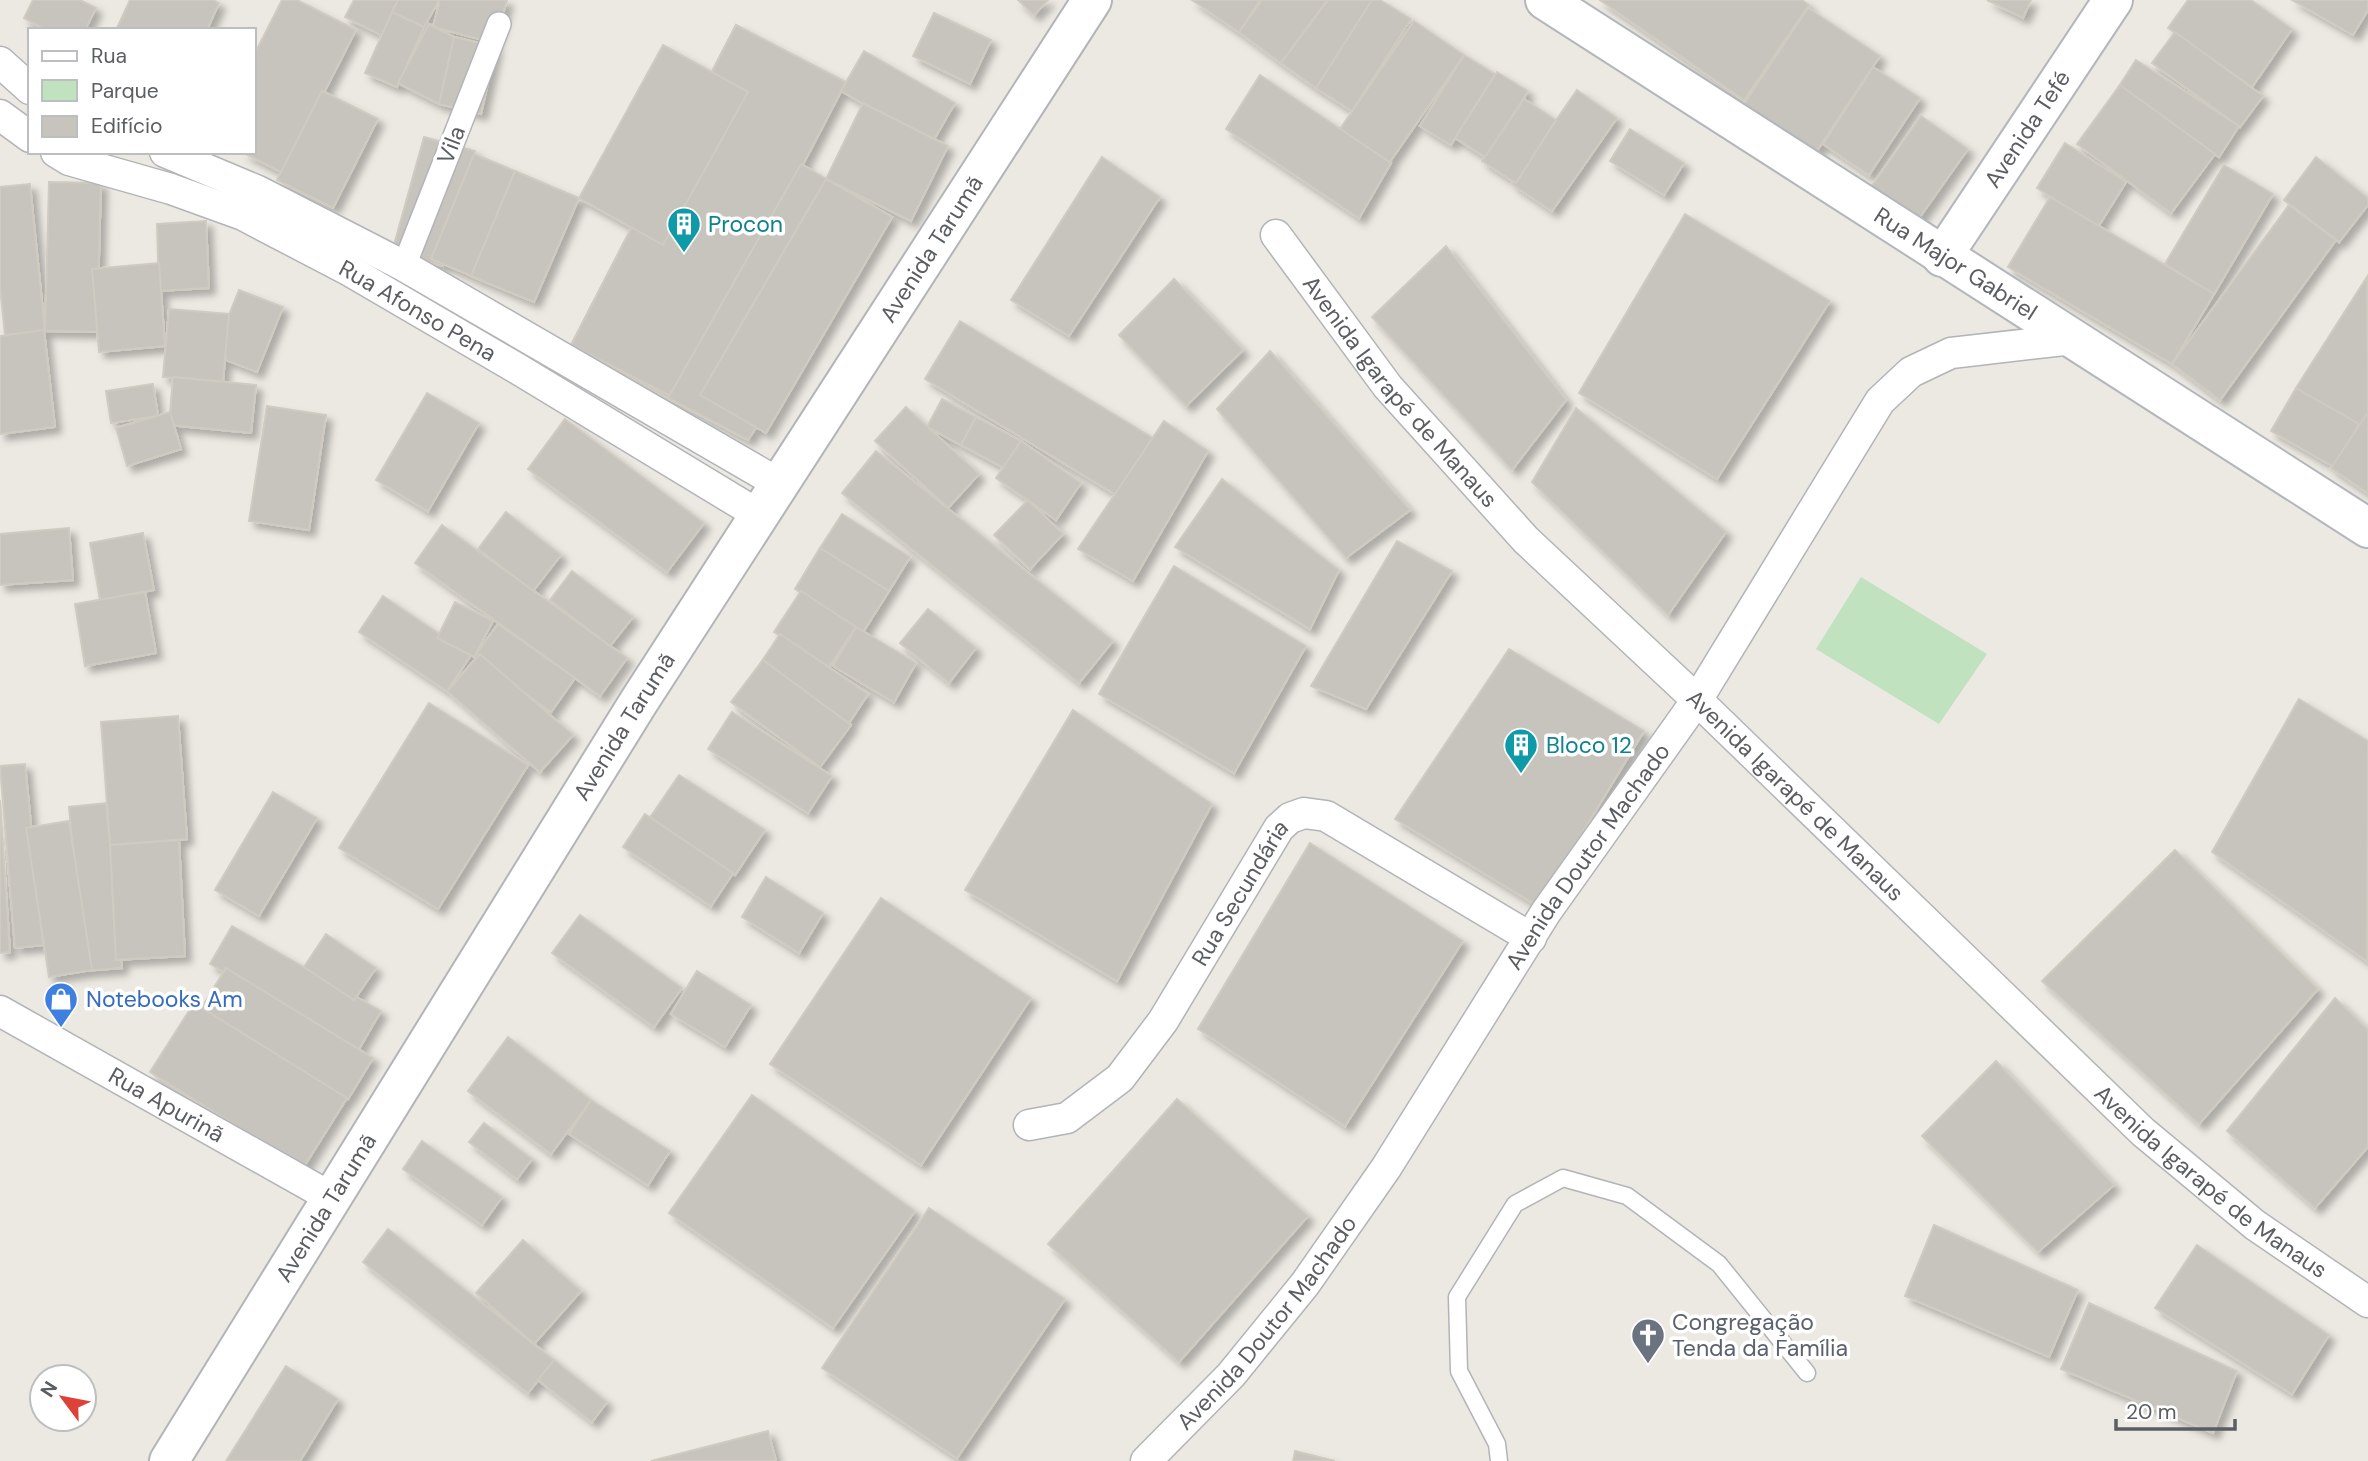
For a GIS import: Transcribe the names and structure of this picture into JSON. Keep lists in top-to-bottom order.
{
  "streets": {
    "street": [
      "Avenida Tefé",
      "Vila",
      "Avenida Tarumã",
      "Rua Major Gabriel",
      "Rua Afonso Pena",
      "Avenida Igarapé de Manaus",
      "Avenida Doutor Machado",
      "Rua Secundária",
      "Rua Apurinã"
    ]
  },
  "crossings": [
    ["Avenida Tefé", "Rua Major Gabriel"],
    ["Vila", "Rua Afonso Pena"],
    ["Avenida Tarumã", "Rua Afonso Pena"],
    ["Avenida Tarumã", "Rua Apurinã"],
    ["Rua Major Gabriel", "Avenida Doutor Machado"],
    ["Avenida Igarapé de Manaus", "Avenida Doutor Machado"],
    ["Avenida Doutor Machado", "Rua Secundária"]
  ],
  "places": {
    "building": ["Procon", "Bloco 12"],
    "shop": ["Notebooks Am"],
    "church": ["Congregação Tenda da Família"]
  },
  "legend": ["Rua", "Parque", "Edifício"],
  "scale_bar": "20 m",
  "north": "top left"
}
